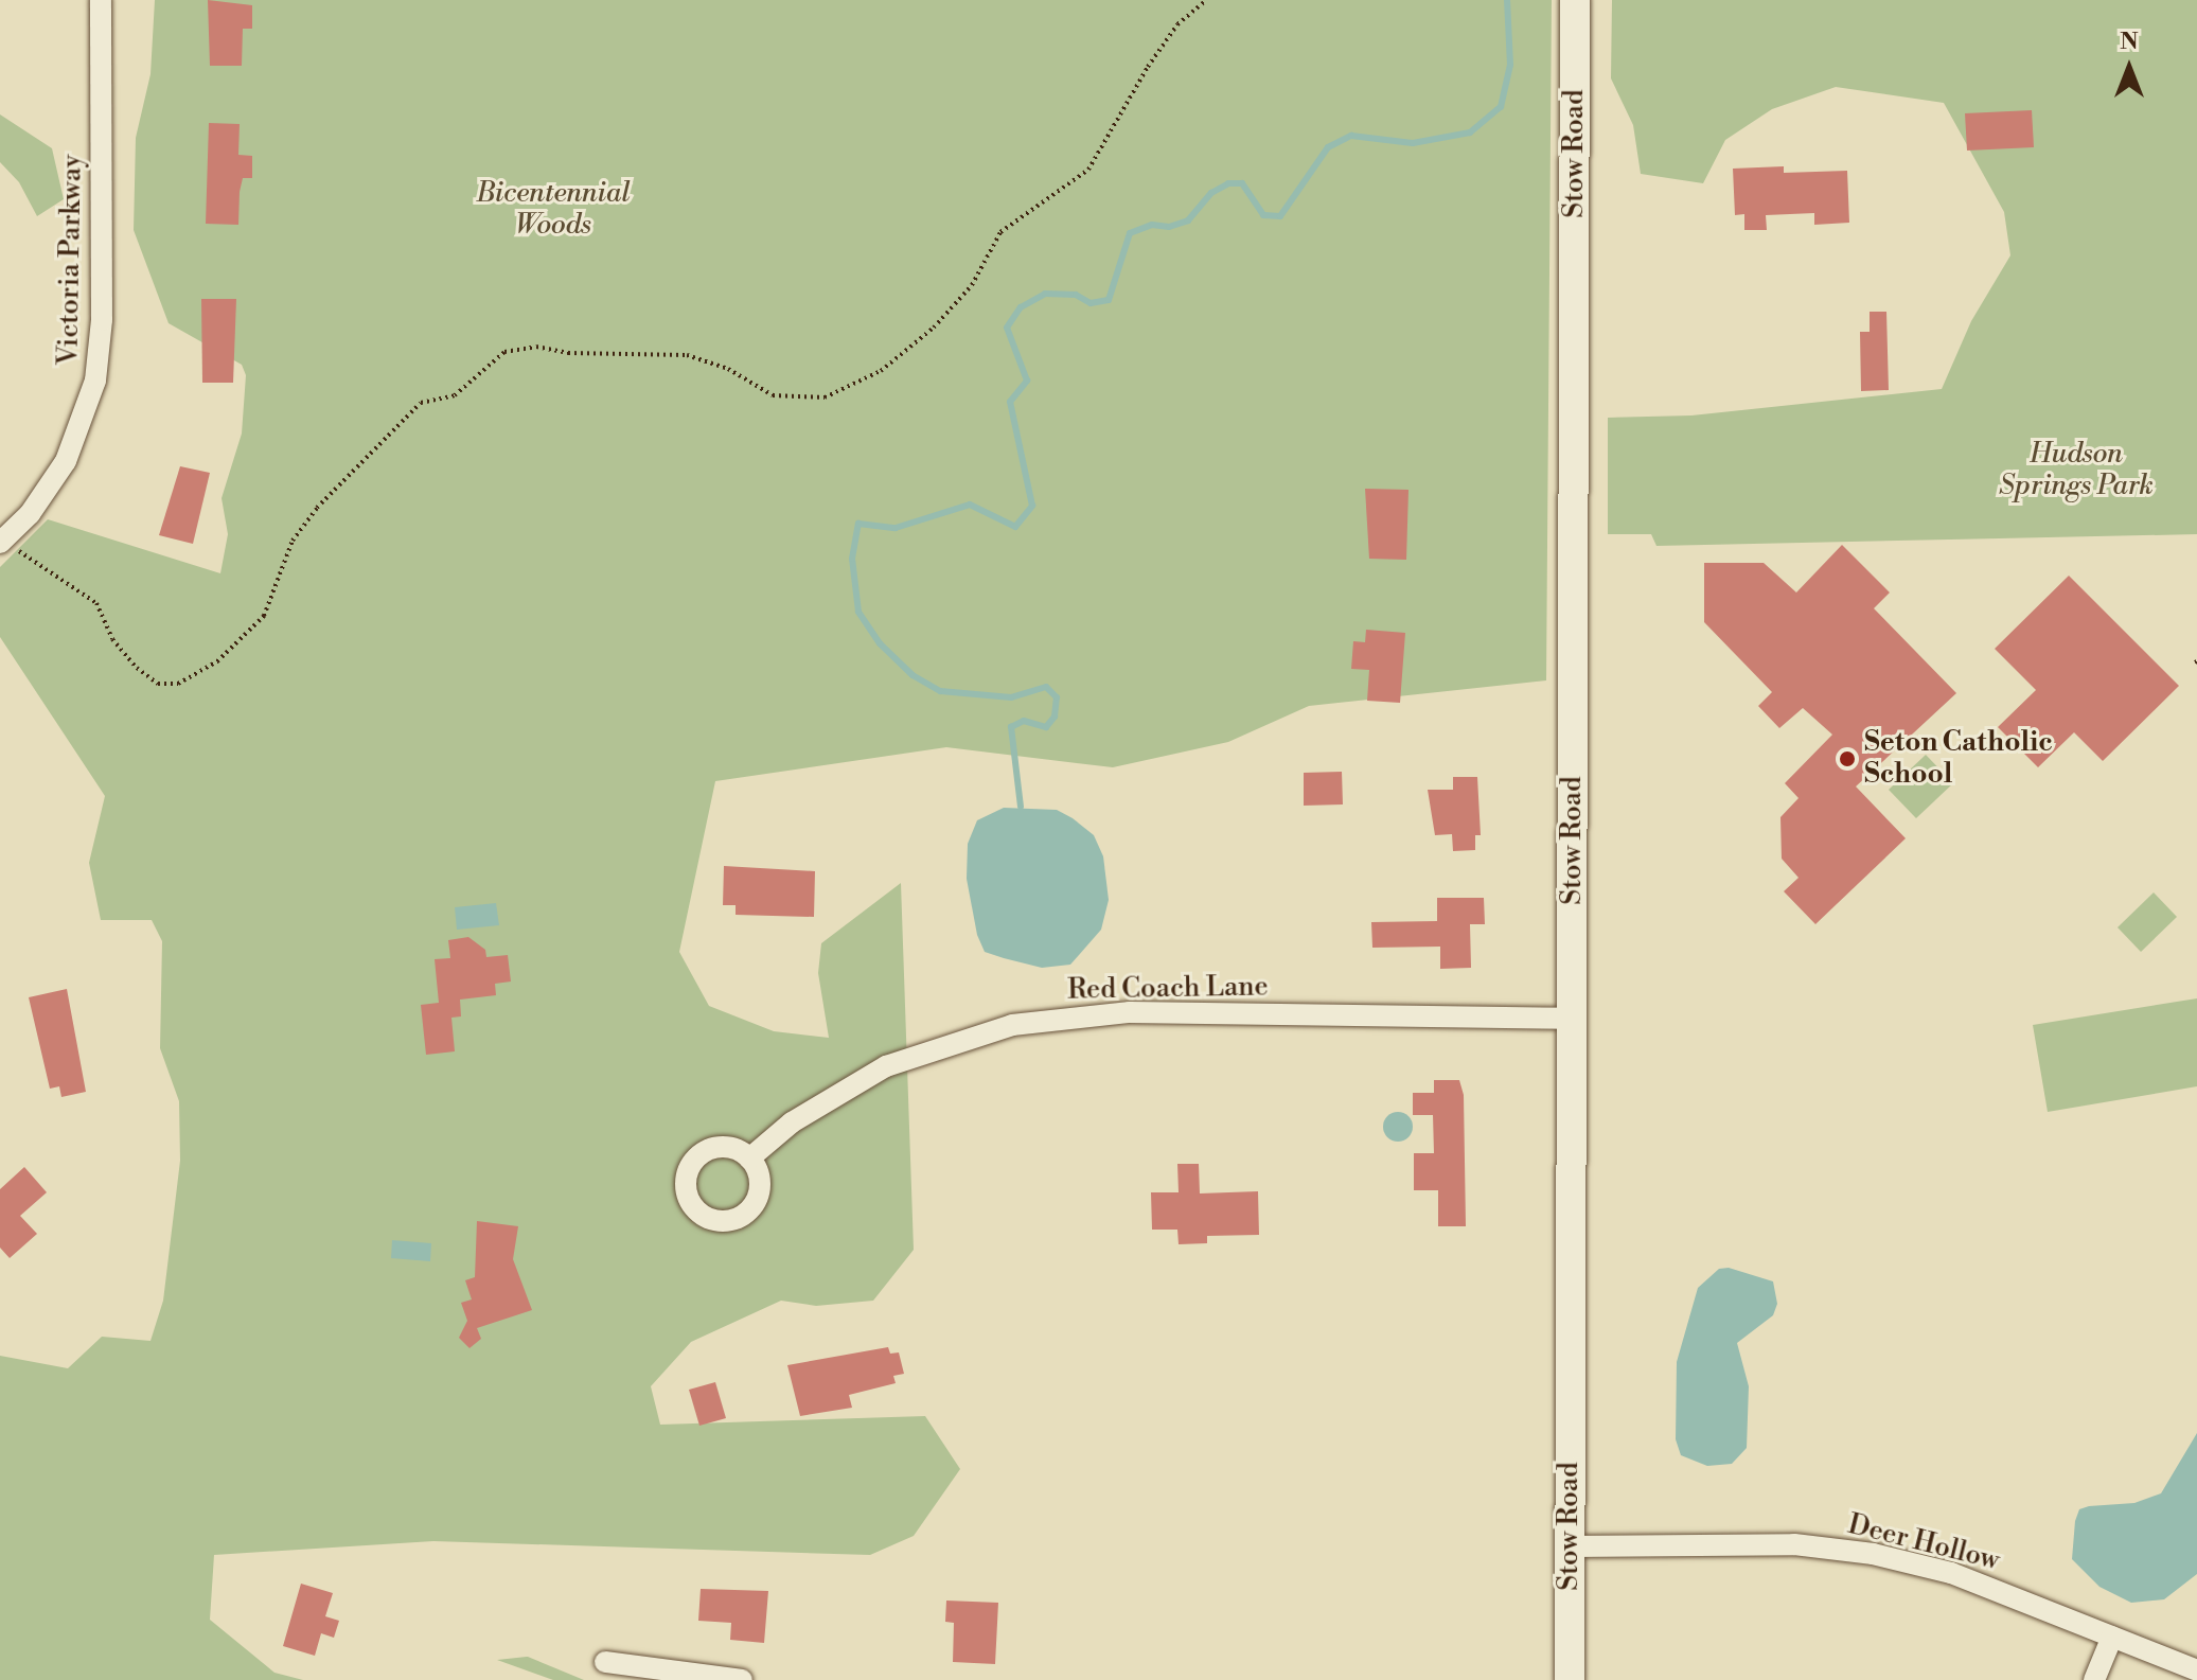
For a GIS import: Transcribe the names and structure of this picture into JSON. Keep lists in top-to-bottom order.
{
  "streets": {
    "street": [
      "Stow Road",
      "Victoria Parkway",
      "Red Coach Lane",
      "Deer Hollow"
    ]
  },
  "crossings": [
    ["Stow Road", "Red Coach Lane"],
    ["Stow Road", "Deer Hollow"]
  ],
  "parks": ["Bicentennial Woods", "Hudson Springs Park"],
  "places": ["Seton Catholic School"],
  "north": "top"
}
